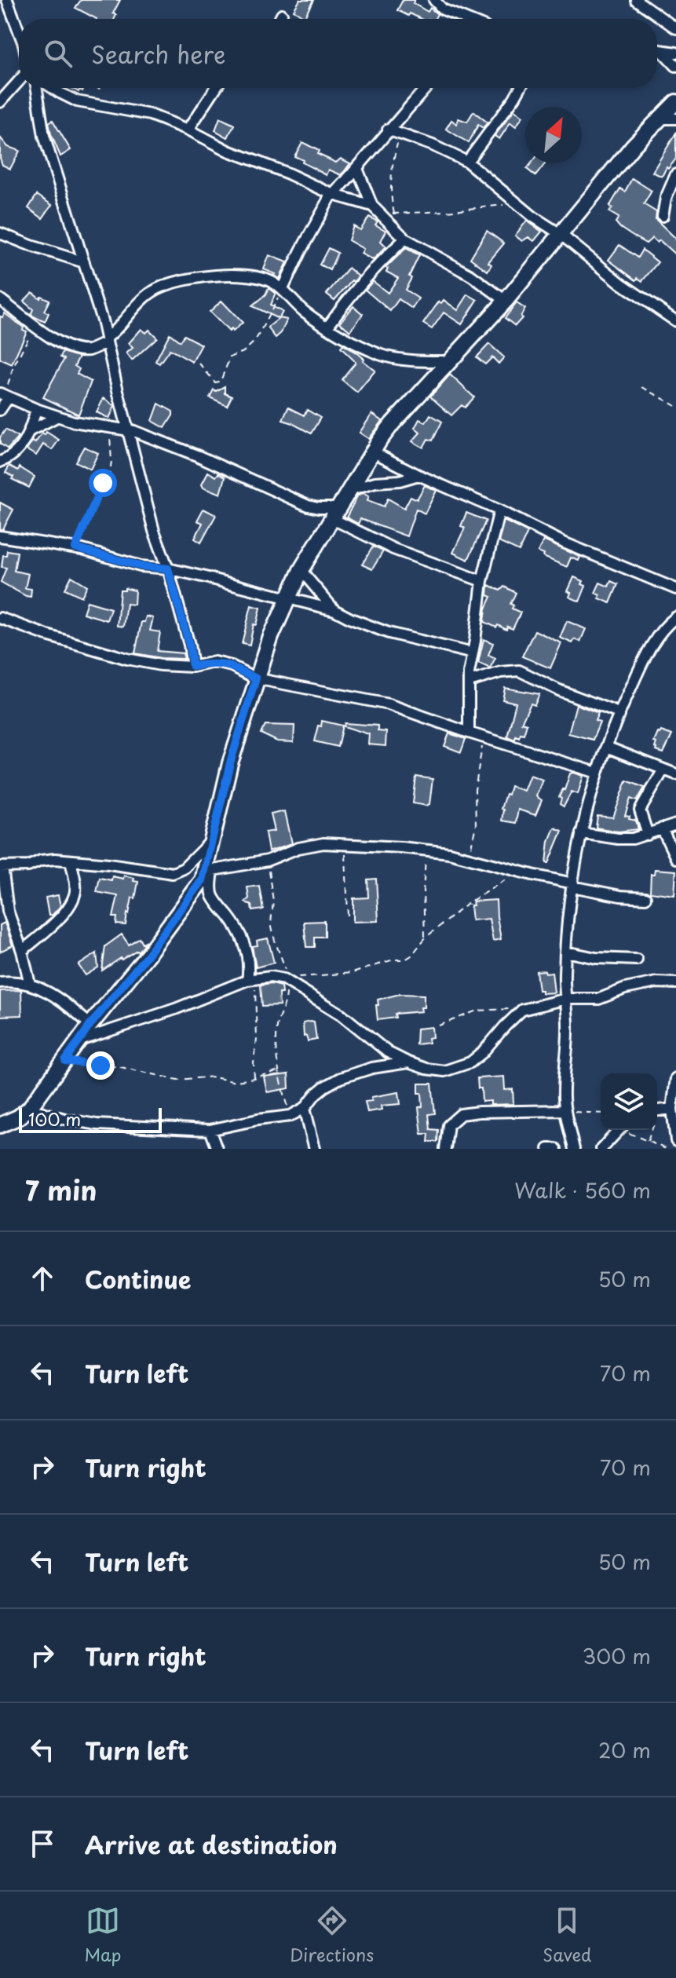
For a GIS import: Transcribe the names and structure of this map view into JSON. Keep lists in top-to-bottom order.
{
  "scale_bar": "100 m",
  "north": "top right",
  "page": {
    "search": "Search here",
    "scale": "100 m",
    "heading": ["7 min", "Walk · 560 m"],
    "list": [
      ["Continue", "50 m"],
      ["Turn left", "70 m"],
      ["Turn right", "70 m"],
      ["Turn left", "50 m"],
      ["Turn right", "300 m"],
      ["Turn left", "20 m"],
      "Arrive at destination"
    ],
    "nav": ["Map", "Directions", "Saved"]
  }
}
